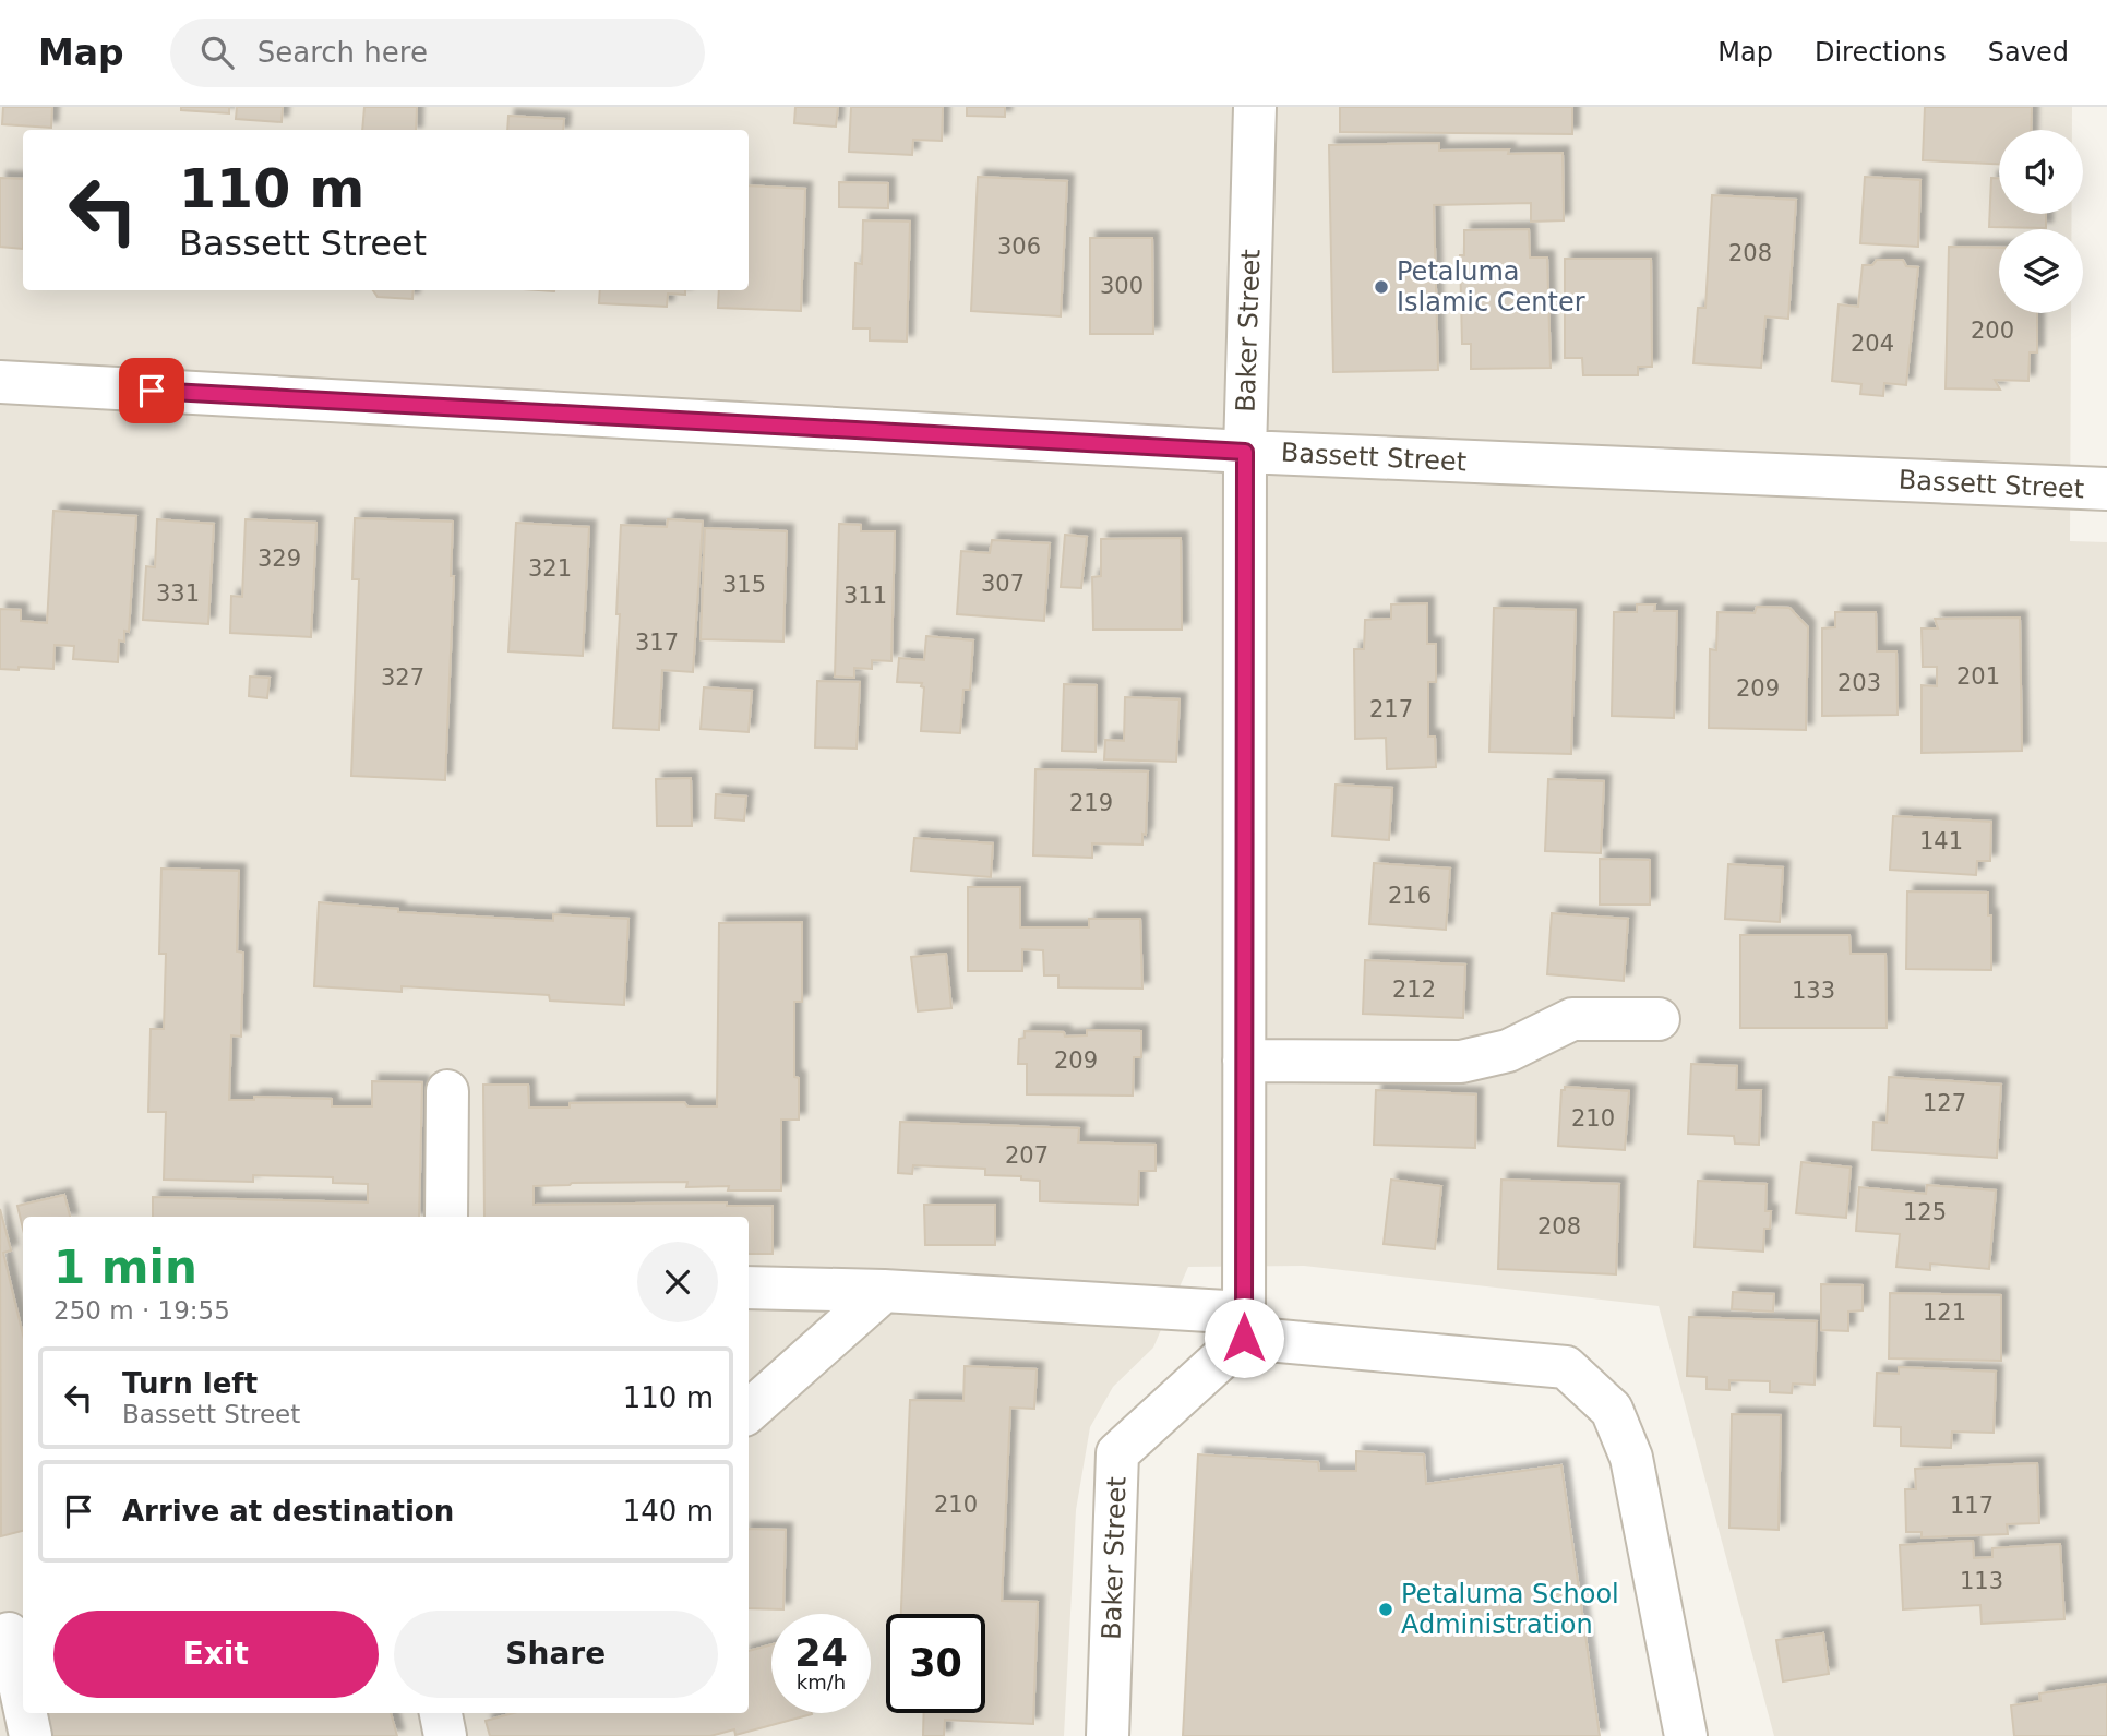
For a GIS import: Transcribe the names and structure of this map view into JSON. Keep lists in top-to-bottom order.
{
  "streets": {
    "street": ["Baker Street", "Bassett Street"]
  },
  "crossings": [
    ["Baker Street", "Bassett Street"]
  ],
  "places": ["Petaluma Islamic Center", "Petaluma School Administration"],
  "house_numbers": [
    "306",
    "208",
    "300",
    "200",
    "204",
    "329",
    "321",
    "307",
    "315",
    "331",
    "311",
    "317",
    "201",
    "327",
    "203",
    "209",
    "217",
    "219",
    "141",
    "216",
    "212",
    "133",
    "209",
    "127",
    "210",
    "207",
    "125",
    "208",
    "121",
    "210",
    "117",
    "113"
  ],
  "page": {
    "header": "Map",
    "search": "Search here",
    "nav": ["Map", "Directions", "Saved"],
    "turn": ["110 m", "Bassett Street"],
    "heading": ["1 min", "250 m · 19:55"],
    "list": [
      {
        "name": "Turn left",
        "note": "Bassett Street",
        "value": "110 m"
      },
      {
        "name": "Arrive at destination",
        "value": "140 m"
      }
    ],
    "buttons": ["Exit", "Share"],
    "speed": "24 km/h",
    "limit": "30"
  }
}
